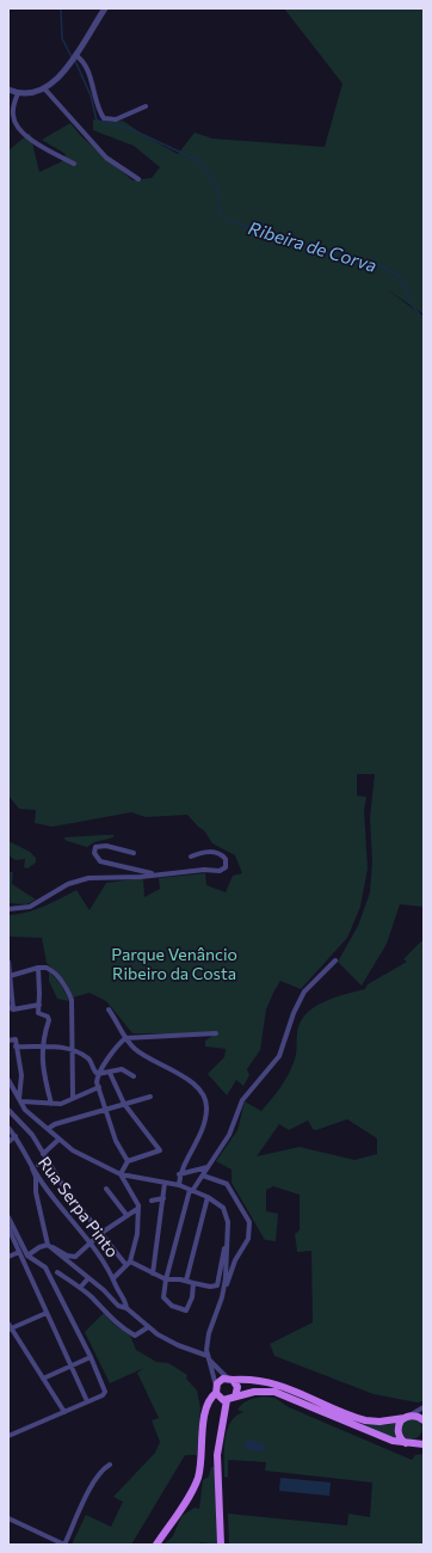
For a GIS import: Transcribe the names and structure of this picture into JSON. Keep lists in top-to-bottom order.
{
  "streets": {
    "street": ["Rua Serpa Pinto"]
  },
  "water": ["Ribeira de Corva"],
  "parks": ["Parque Venâncio Ribeiro da Costa"]
}
